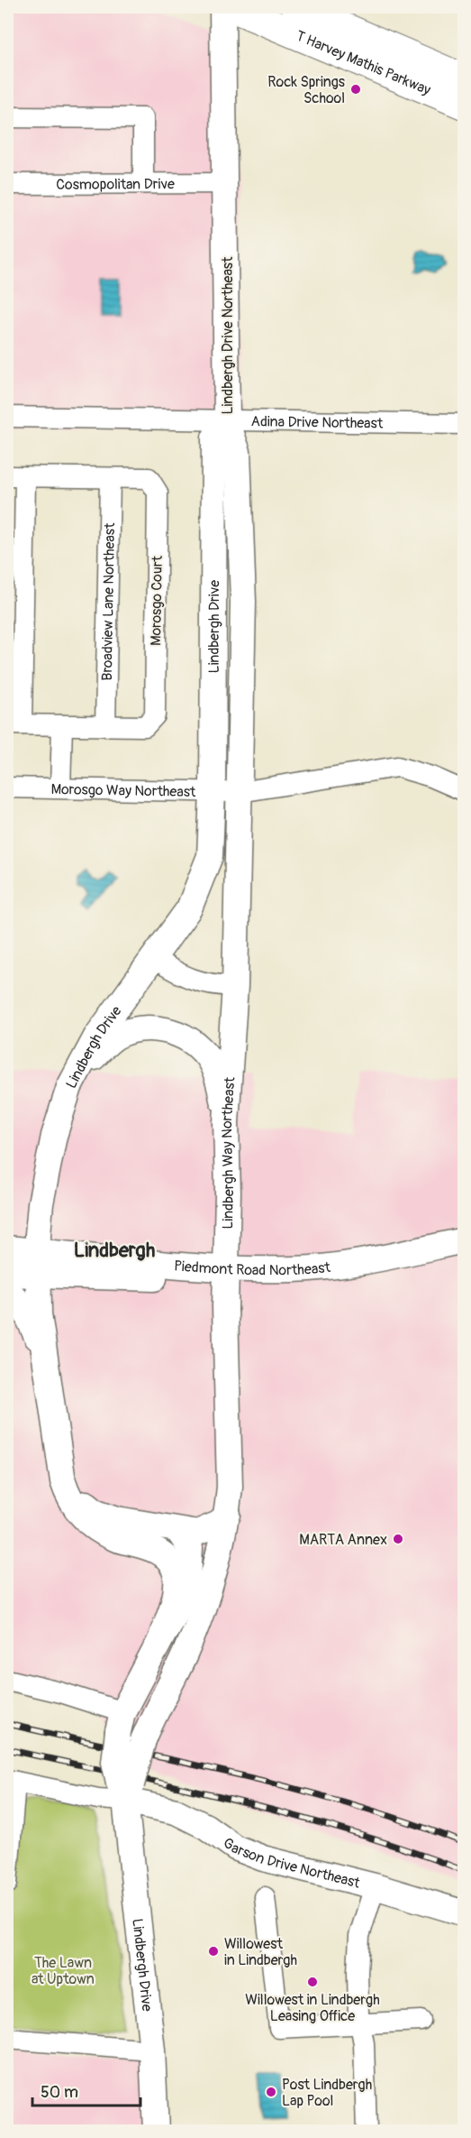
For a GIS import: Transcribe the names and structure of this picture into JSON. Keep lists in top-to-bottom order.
{
  "streets": {
    "highway": ["T Harvey Mathis Parkway"],
    "main road": [
      "Lindbergh Drive Northeast",
      "Lindbergh Drive",
      "Lindbergh Way Northeast",
      "Piedmont Road Northeast",
      "Garson Drive Northeast"
    ],
    "street": [
      "Cosmopolitan Drive",
      "Adina Drive Northeast",
      "Morosgo Court",
      "Broadview Lane Northeast",
      "Morosgo Way Northeast"
    ]
  },
  "crossings": [
    ["Cosmopolitan Drive", "Lindbergh Drive Northeast"],
    ["Lindbergh Drive Northeast", "Adina Drive Northeast"],
    ["Lindbergh Drive Northeast", "Lindbergh Drive"],
    ["Lindbergh Drive Northeast", "Morosgo Way Northeast"],
    ["Lindbergh Drive Northeast", "Lindbergh Way Northeast"],
    ["Adina Drive Northeast", "Lindbergh Drive"],
    ["Morosgo Court", "Broadview Lane Northeast"],
    ["Lindbergh Drive", "Morosgo Way Northeast"],
    ["Lindbergh Drive", "Lindbergh Way Northeast"],
    ["Lindbergh Drive", "Piedmont Road Northeast"],
    ["Lindbergh Drive", "Garson Drive Northeast"],
    ["Morosgo Way Northeast", "Lindbergh Way Northeast"],
    ["Lindbergh Way Northeast", "Piedmont Road Northeast"]
  ],
  "districts": ["Lindbergh"],
  "parks": ["The Lawn at Uptown"],
  "places": [
    "Rock Springs School",
    "MARTA Annex",
    "Willowest in Lindbergh",
    "Willowest in Lindbergh Leasing Office",
    "Post Lindbergh Lap Pool"
  ],
  "scale_bar": "50 m"
}
